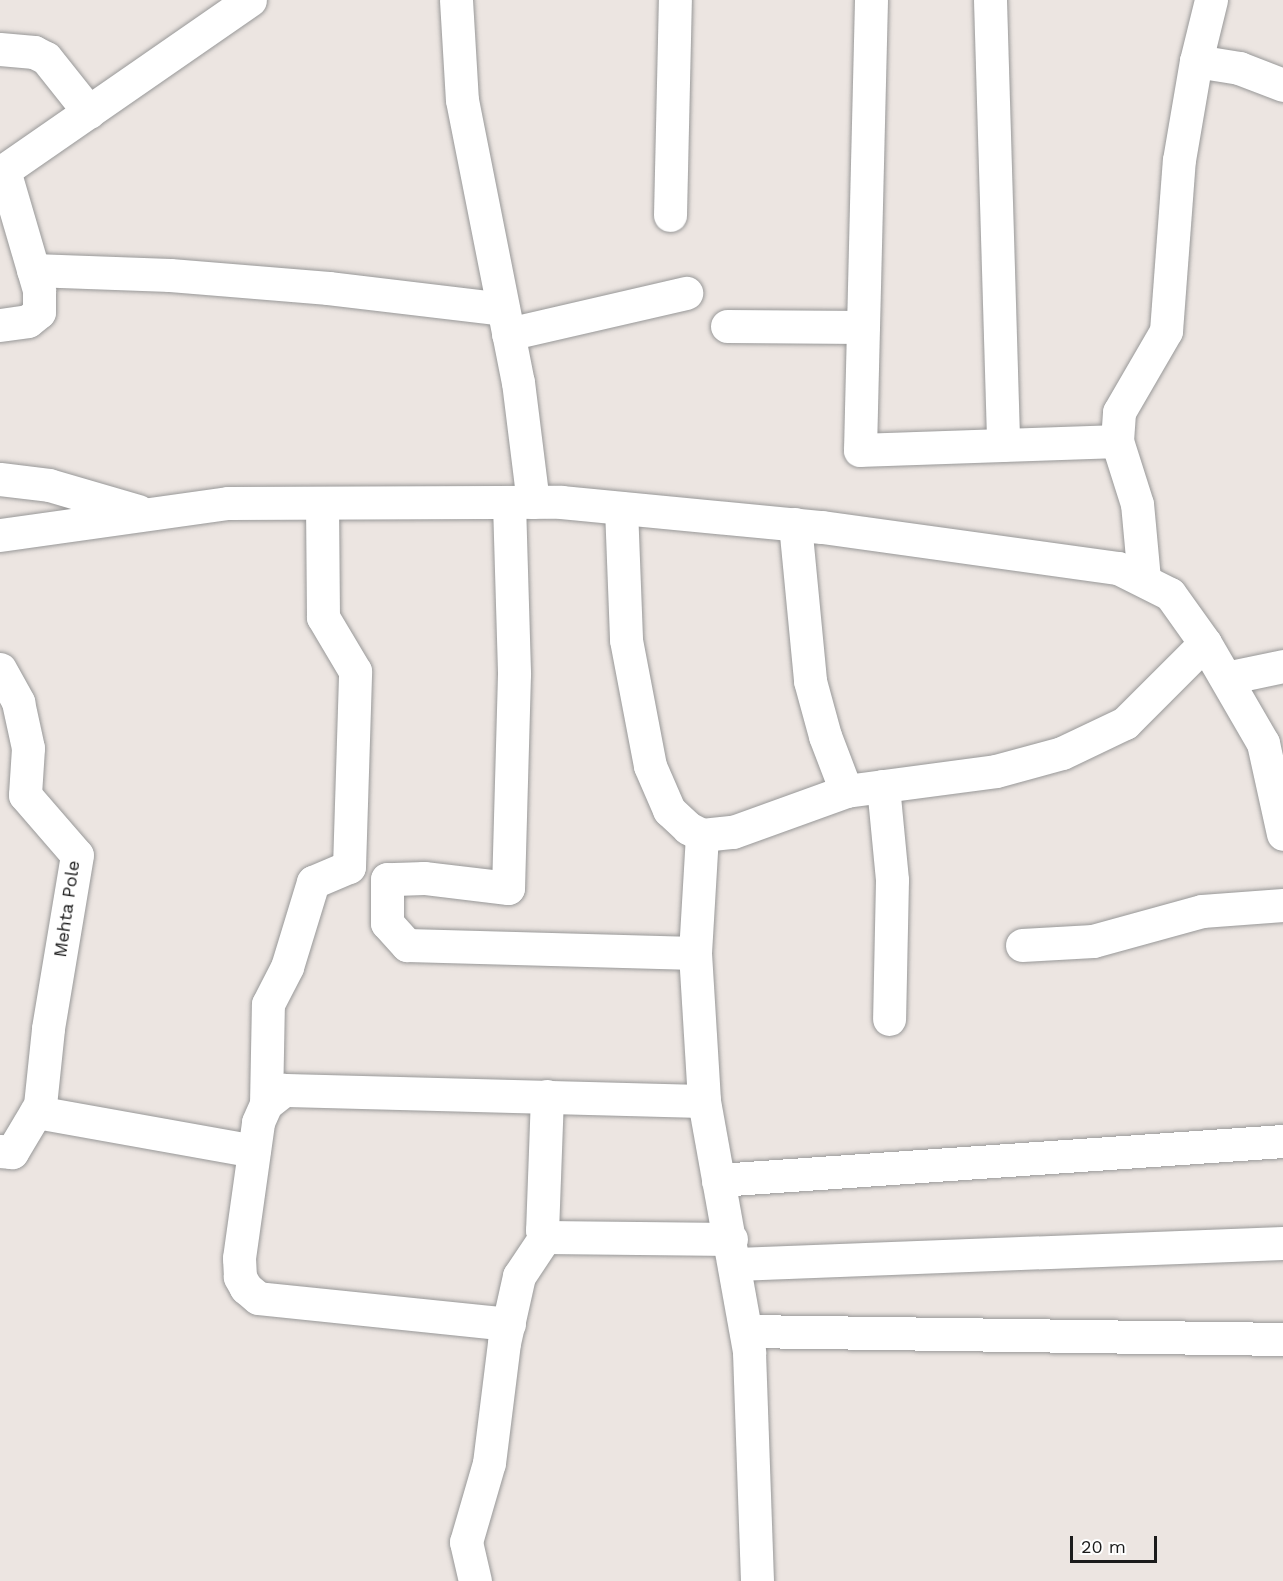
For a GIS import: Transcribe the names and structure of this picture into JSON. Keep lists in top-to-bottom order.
{
  "streets": {
    "street": ["Mehta Pole"]
  },
  "scale_bar": "20 m"
}
